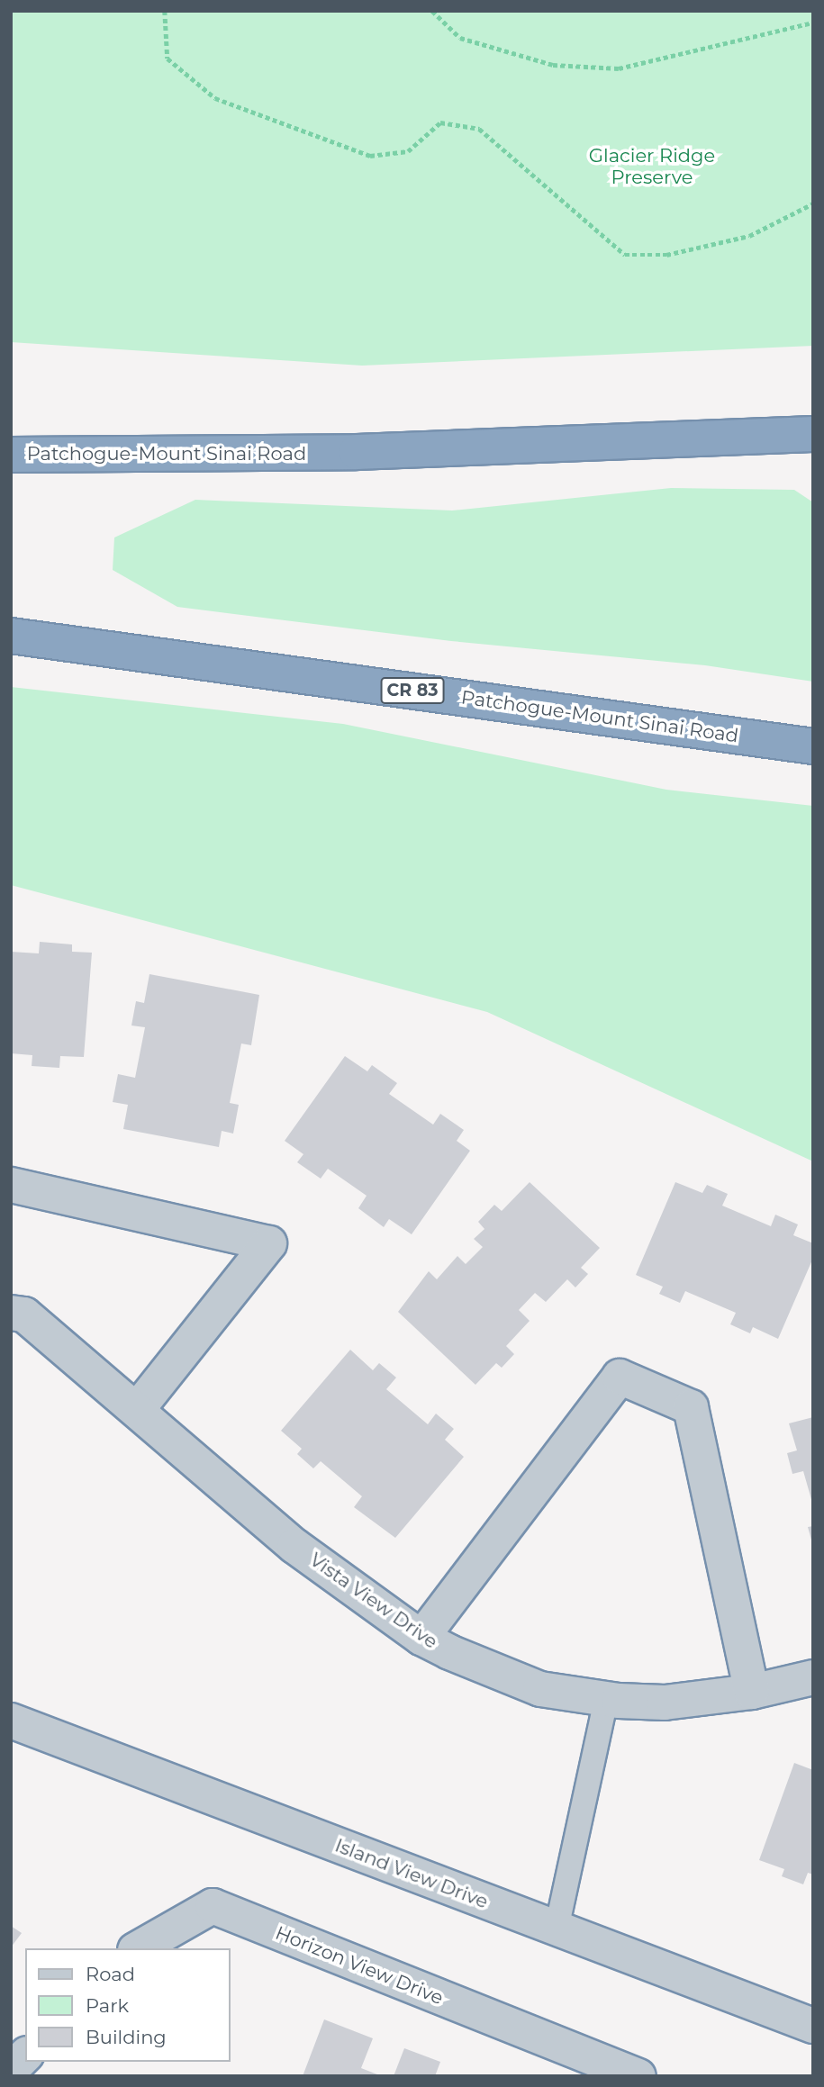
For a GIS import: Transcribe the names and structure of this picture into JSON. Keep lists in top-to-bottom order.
{
  "streets": {
    "highway": ["Patchogue-Mount Sinai Road", "CR 83"],
    "street": ["Vista View Drive", "Island View Drive", "Horizon View Drive"]
  },
  "parks": ["Glacier Ridge Preserve"],
  "legend": ["Road", "Park", "Building"]
}
